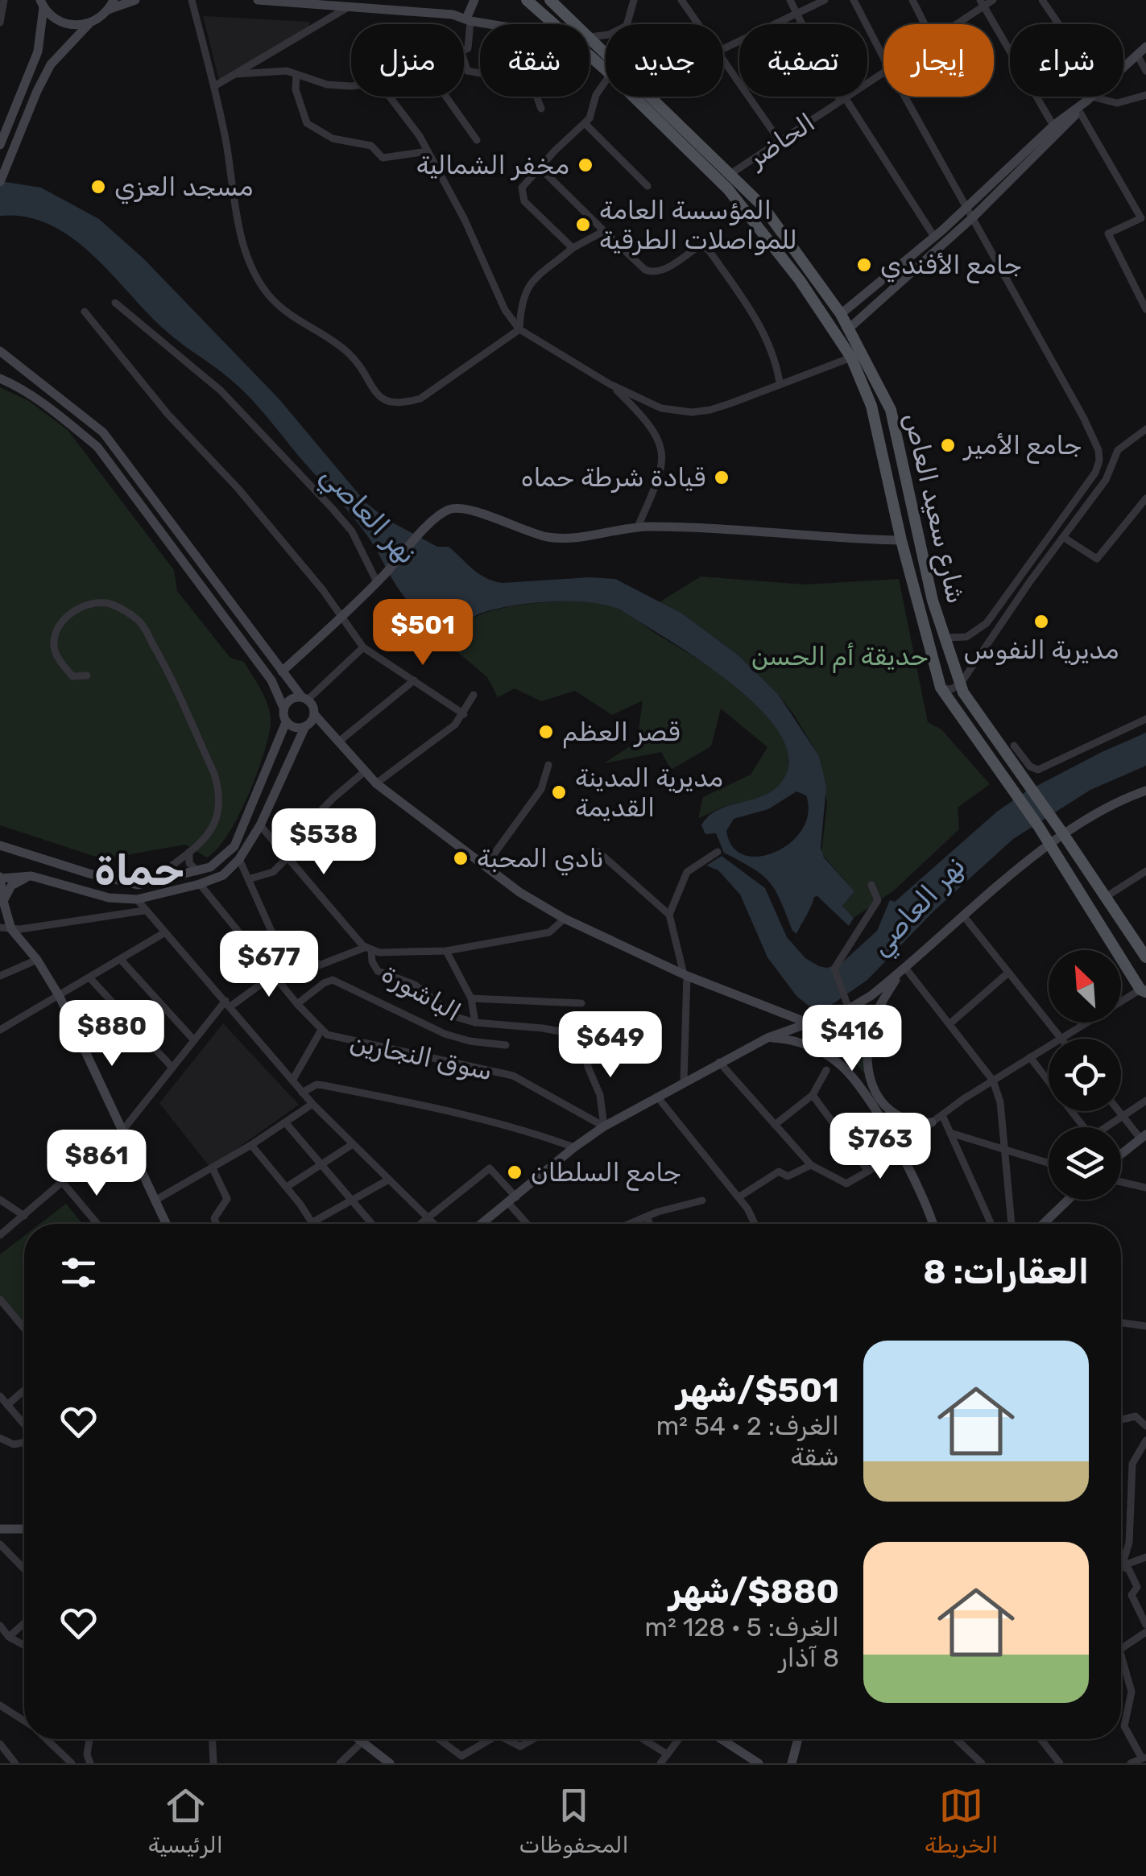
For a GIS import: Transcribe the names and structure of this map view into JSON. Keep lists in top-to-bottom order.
{
  "streets": {
    "main road": ["شارع سعيد العاص"],
    "street": ["الحاضر", "الباشورة", "سوق النجارين"]
  },
  "crossings": [
    ["الحاضر", "شارع سعيد العاص"],
    ["الباشورة", "سوق النجارين"]
  ],
  "districts": ["حماة"],
  "water": ["نهر العاصي"],
  "parks": ["حديقة أم الحسن"],
  "places": [
    "مخفر الشمالية",
    "مسجد العزي",
    "المؤسسة العامة للمواصلات الطرقية",
    "جامع الأفندي",
    "جامع الأمير",
    "قيادة شرطة حماه",
    "مديرية النفوس",
    "قصر العظم",
    "مديرية المدينة القديمة",
    "نادي المحبة",
    "جامع السلطان"
  ],
  "north": "top left",
  "page": {
    "chip": [
      "شراء",
      "إيجار",
      "تصفية",
      "جديد",
      "شقة",
      "منزل"
    ],
    "price": [
      "$501",
      "$538",
      "$677",
      "$880",
      "$416",
      "$649",
      "$763",
      "$861"
    ],
    "heading": "العقارات: 8",
    "list": [
      {
        "name": "$501/شهر",
        "note": "الغرف: 2 · 54 m² · شقة"
      },
      {
        "name": "$880/شهر",
        "note": "الغرف: 5 · 128 m² · 8 آذار"
      }
    ],
    "tabs": ["الخريطة", "المحفوظات", "الرئيسية"]
  }
}
